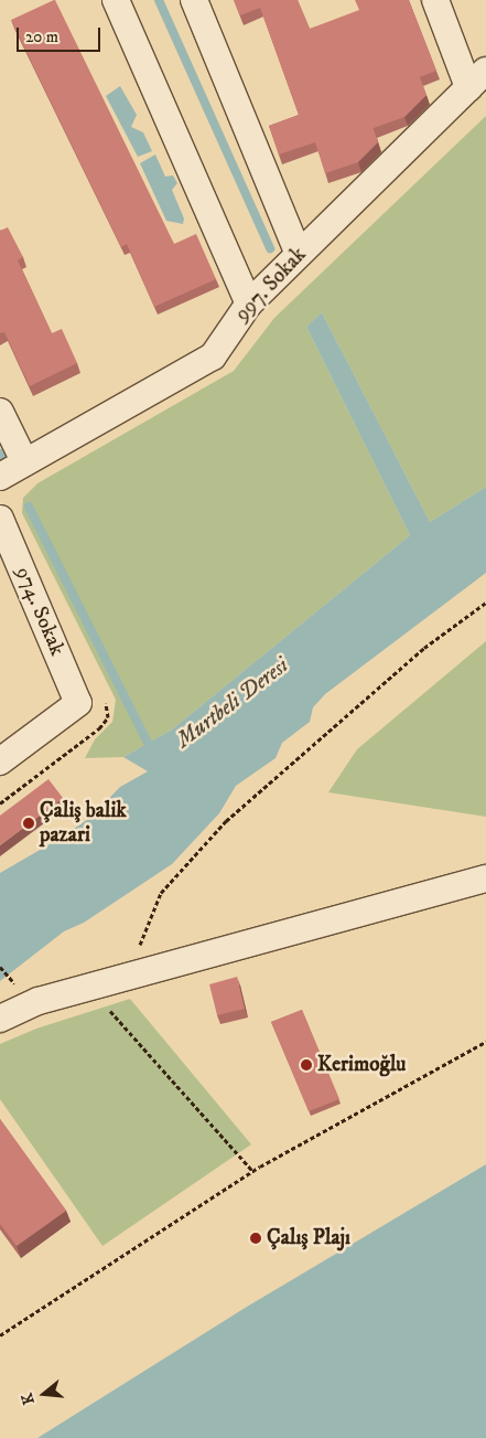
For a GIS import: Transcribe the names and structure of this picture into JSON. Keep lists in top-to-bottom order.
{
  "streets": {
    "street": ["997. Sokak", "974. Sokak"]
  },
  "water": ["Murtbeli Deresi"],
  "places": ["Çaliş balik pazari", "Kerimoğlu", "Çalış Plajı"],
  "scale_bar": "20 m",
  "north": "left"
}
